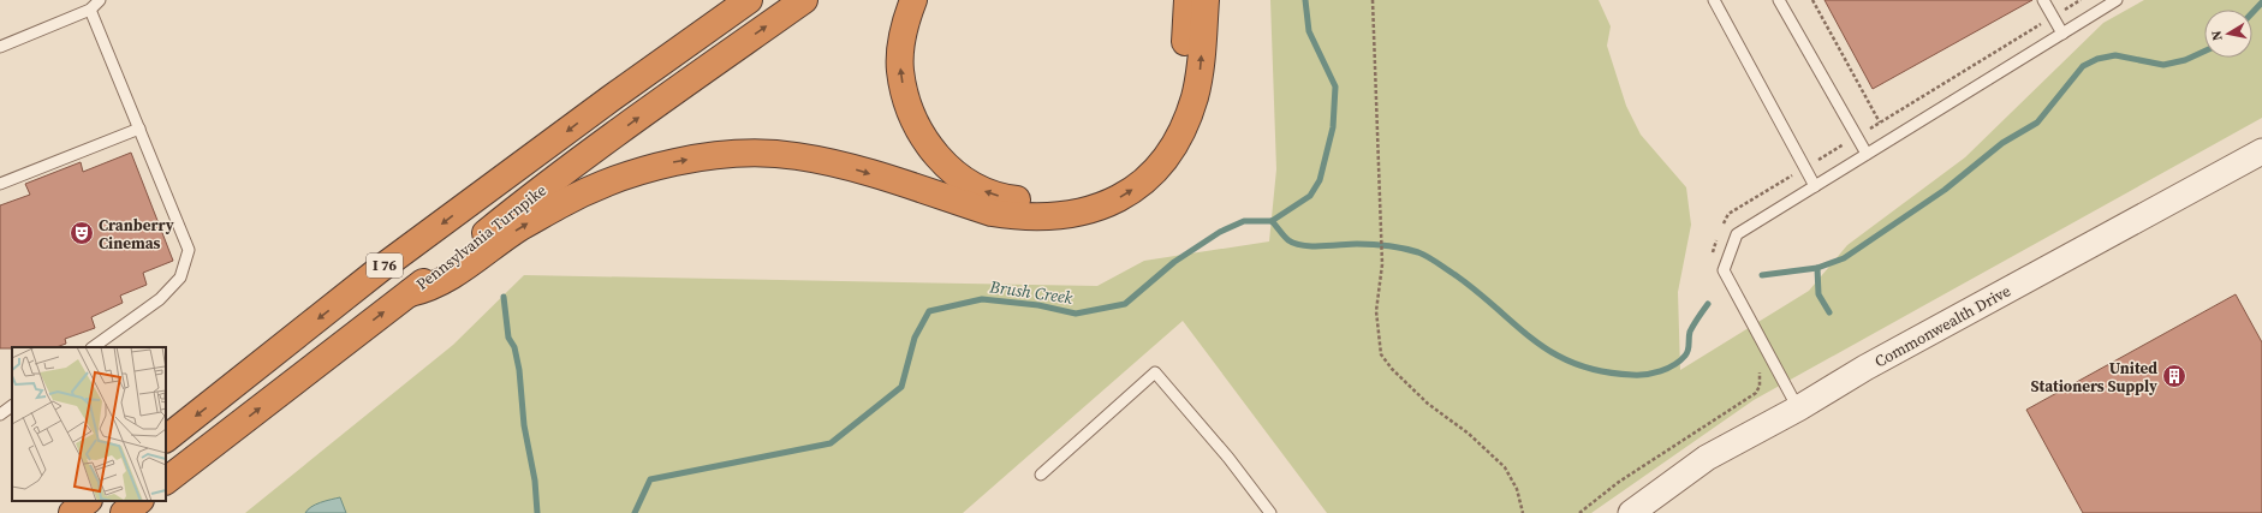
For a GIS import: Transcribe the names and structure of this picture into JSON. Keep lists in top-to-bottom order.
{
  "streets": {
    "highway": ["Pennsylvania Turnpike", "I 76"],
    "street": ["Commonwealth Drive"]
  },
  "water": ["Brush Creek"],
  "places": {
    "theatre": ["Cranberry Cinemas"],
    "building": ["United Stationers Supply"]
  },
  "north": "left"
}
